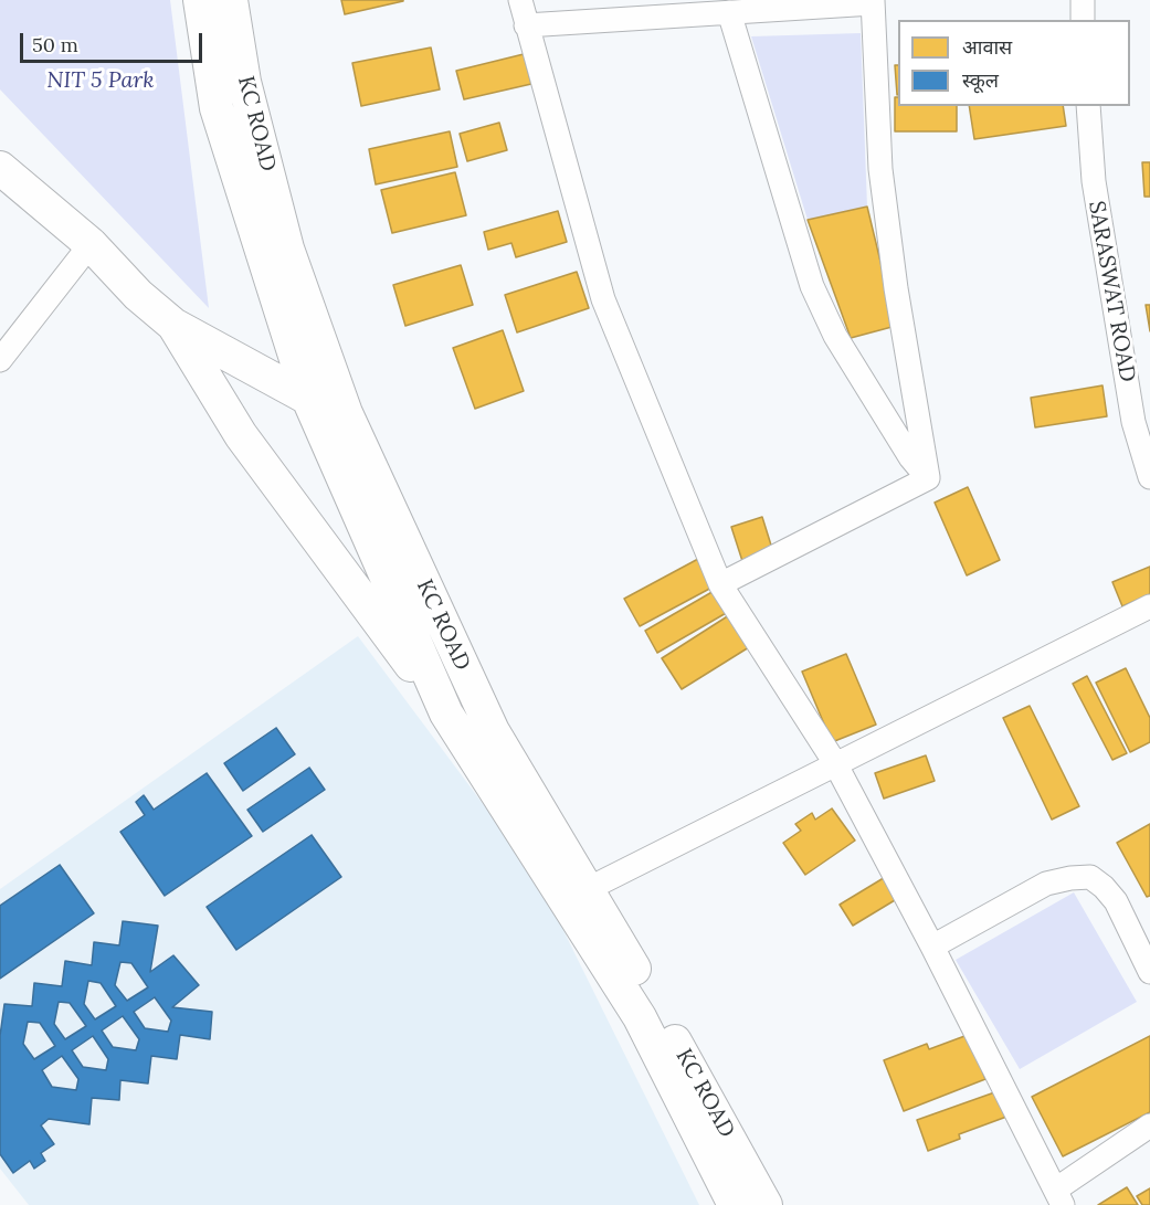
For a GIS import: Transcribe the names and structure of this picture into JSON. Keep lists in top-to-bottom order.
{
  "streets": {
    "street": ["KC ROAD", "SARASWAT ROAD"]
  },
  "parks": ["NIT 5 Park"],
  "legend": ["आवास", "स्कूल"],
  "scale_bar": "50 m"
}
